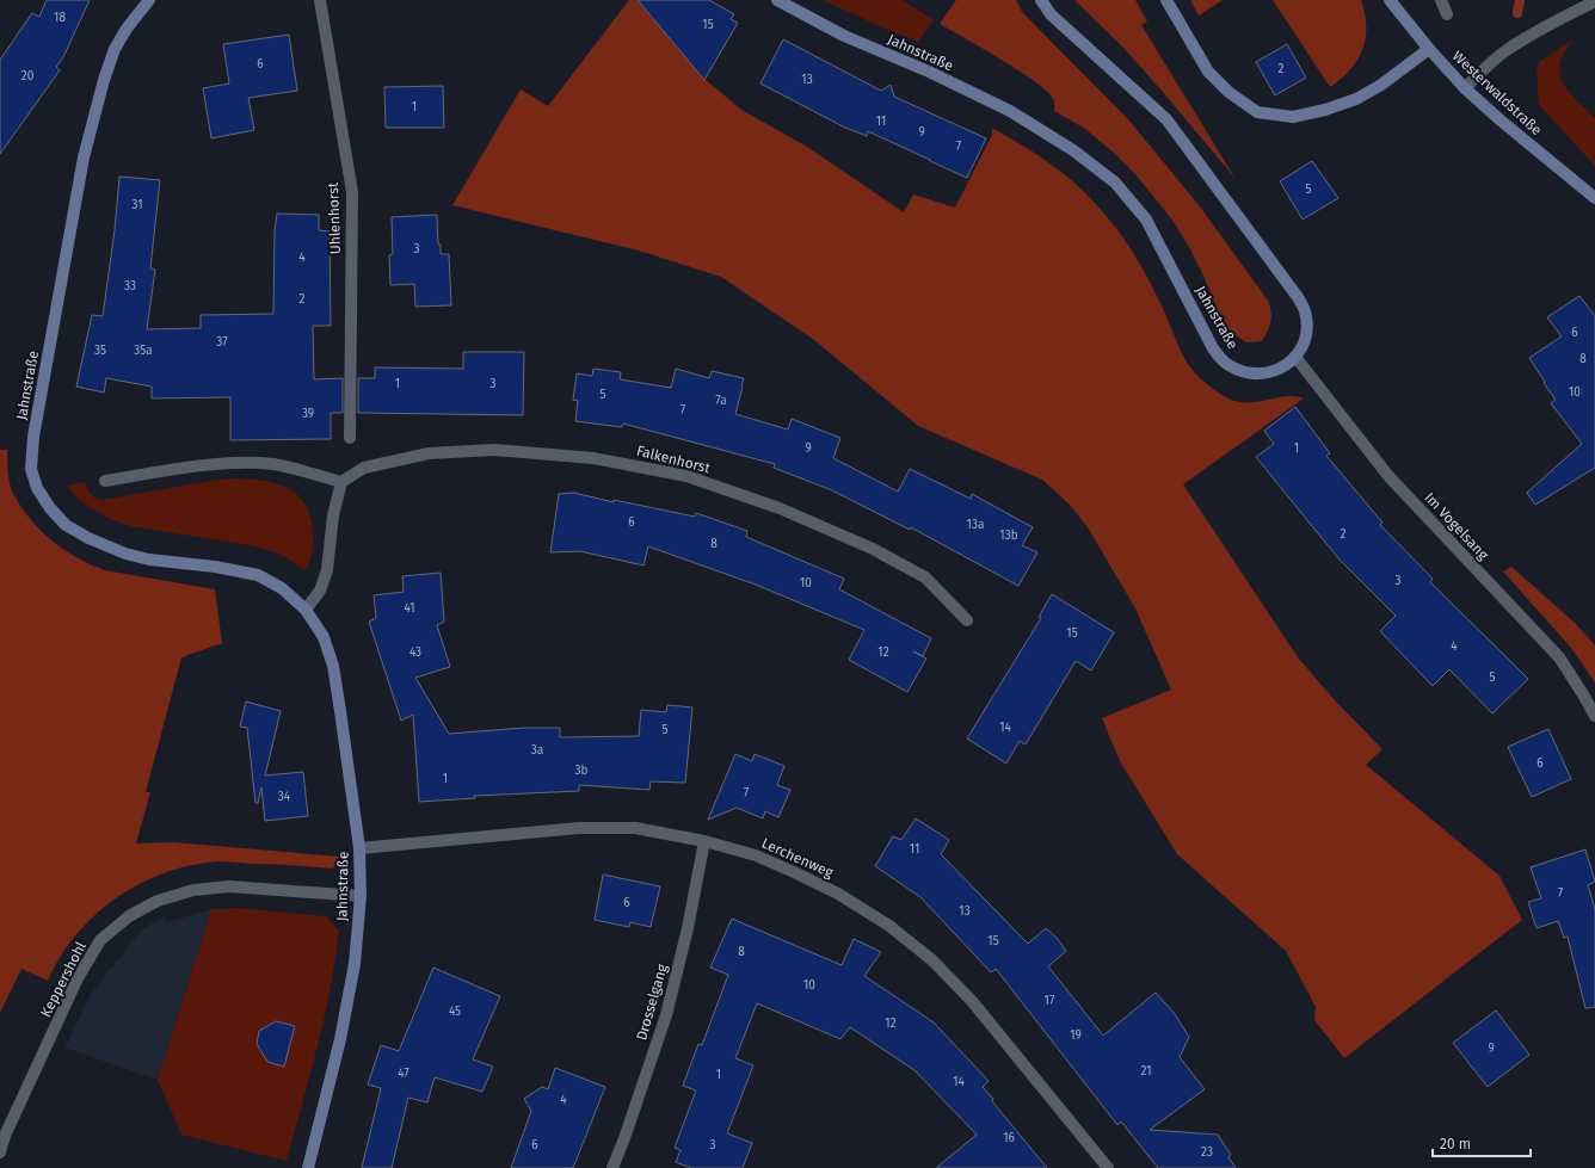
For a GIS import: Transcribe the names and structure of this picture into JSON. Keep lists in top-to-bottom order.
{
  "streets": {
    "street": [
      "Jahnstraße",
      "Westerwaldstraße",
      "Uhlenhorst",
      "Falkenhorst",
      "Im Vogelsang",
      "Lerchenweg",
      "Keppershohl",
      "Drosselgang"
    ]
  },
  "crossings": [
    ["Jahnstraße", "Im Vogelsang"],
    ["Jahnstraße", "Lerchenweg"],
    ["Jahnstraße", "Keppershohl"],
    ["Lerchenweg", "Drosselgang"]
  ],
  "house_numbers": [
    "18",
    "15",
    "6",
    "2",
    "20",
    "13",
    "1",
    "11",
    "9",
    "7",
    "5",
    "31",
    "3",
    "4",
    "33",
    "2",
    "6",
    "37",
    "35",
    "35a",
    "8",
    "1",
    "3",
    "10",
    "5",
    "7a",
    "7",
    "39",
    "9",
    "1",
    "6",
    "13a",
    "2",
    "13b",
    "8",
    "3",
    "10",
    "41",
    "15",
    "4",
    "43",
    "12",
    "5",
    "14",
    "5",
    "3a",
    "6",
    "3b",
    "1",
    "7",
    "34",
    "11",
    "7",
    "6",
    "13",
    "15",
    "8",
    "10",
    "17",
    "45",
    "12",
    "19",
    "9",
    "21",
    "47",
    "1",
    "14",
    "4",
    "16",
    "6",
    "3",
    "23"
  ],
  "scale_bar": "20 m"
}
